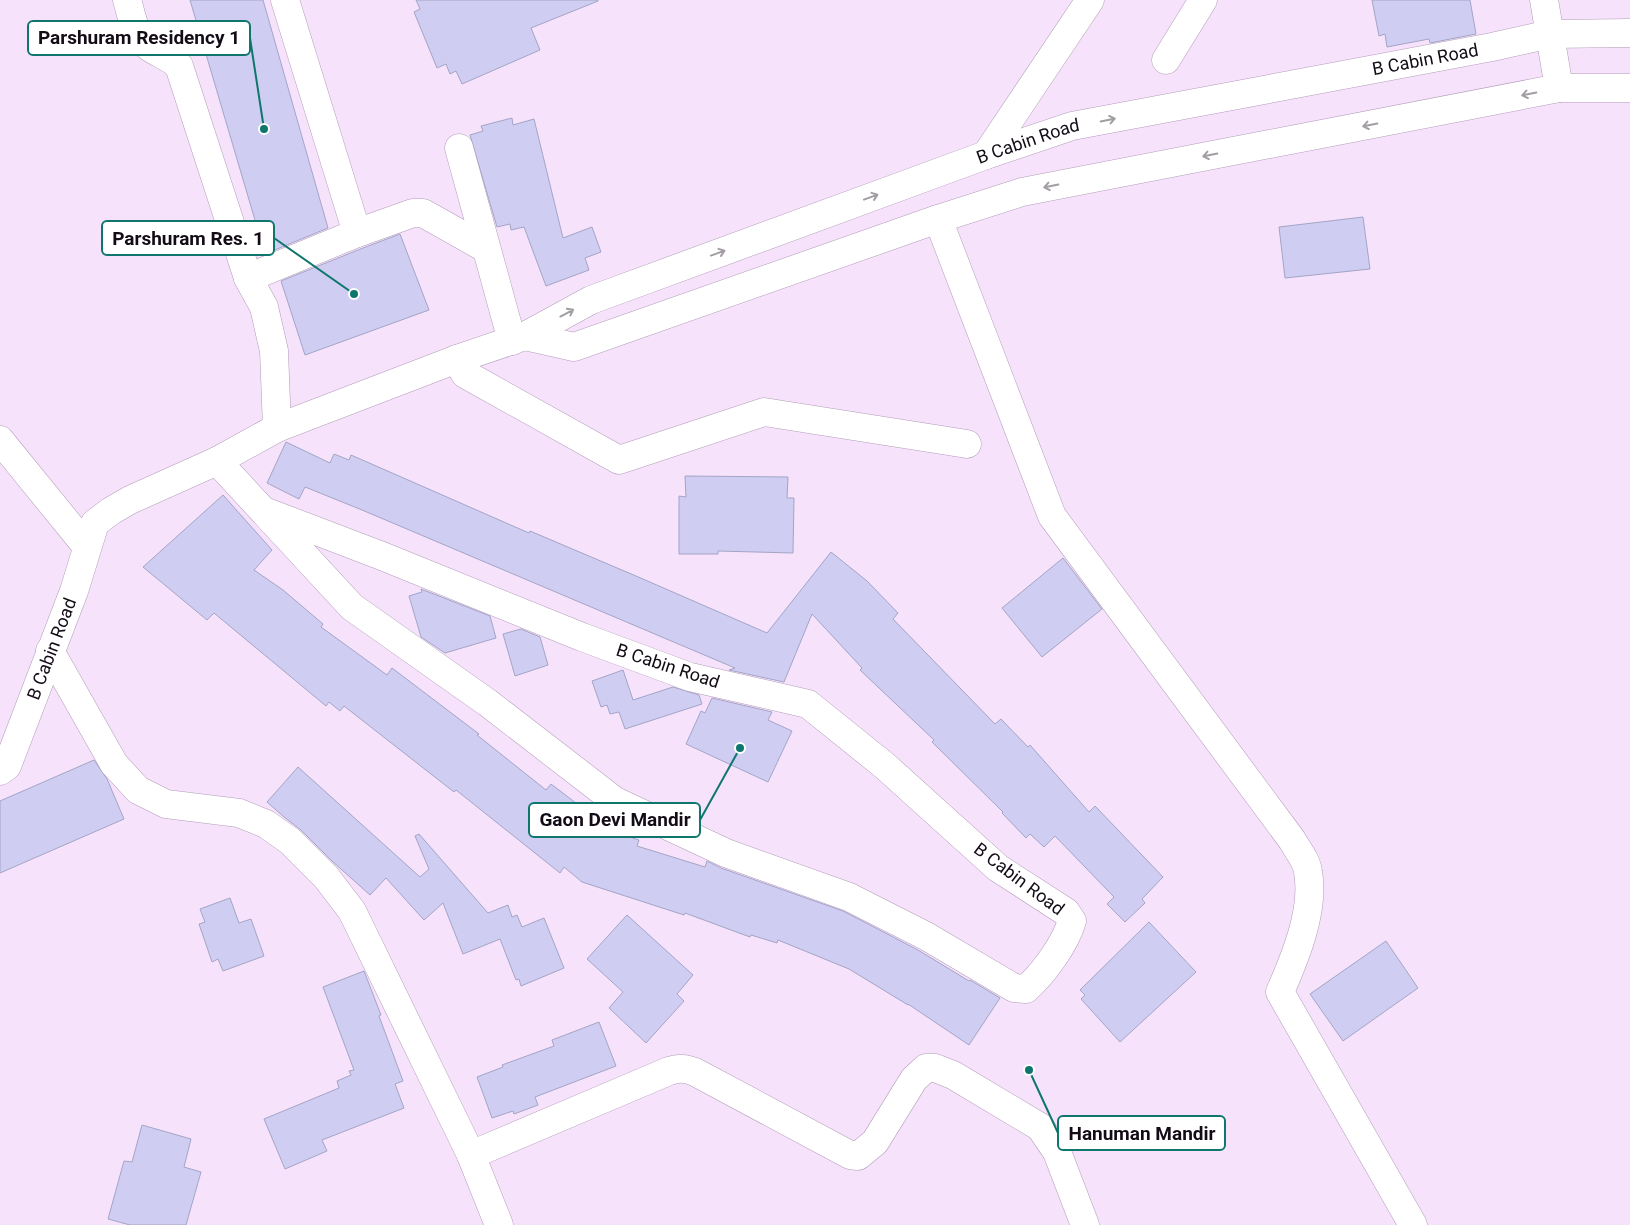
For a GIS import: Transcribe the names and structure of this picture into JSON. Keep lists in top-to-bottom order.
{
  "streets": {
    "street": ["B Cabin Road"]
  },
  "places": [
    "Parshuram Residency 1",
    "Parshuram Res. 1",
    "Gaon Devi Mandir",
    "Hanuman Mandir"
  ]
}
